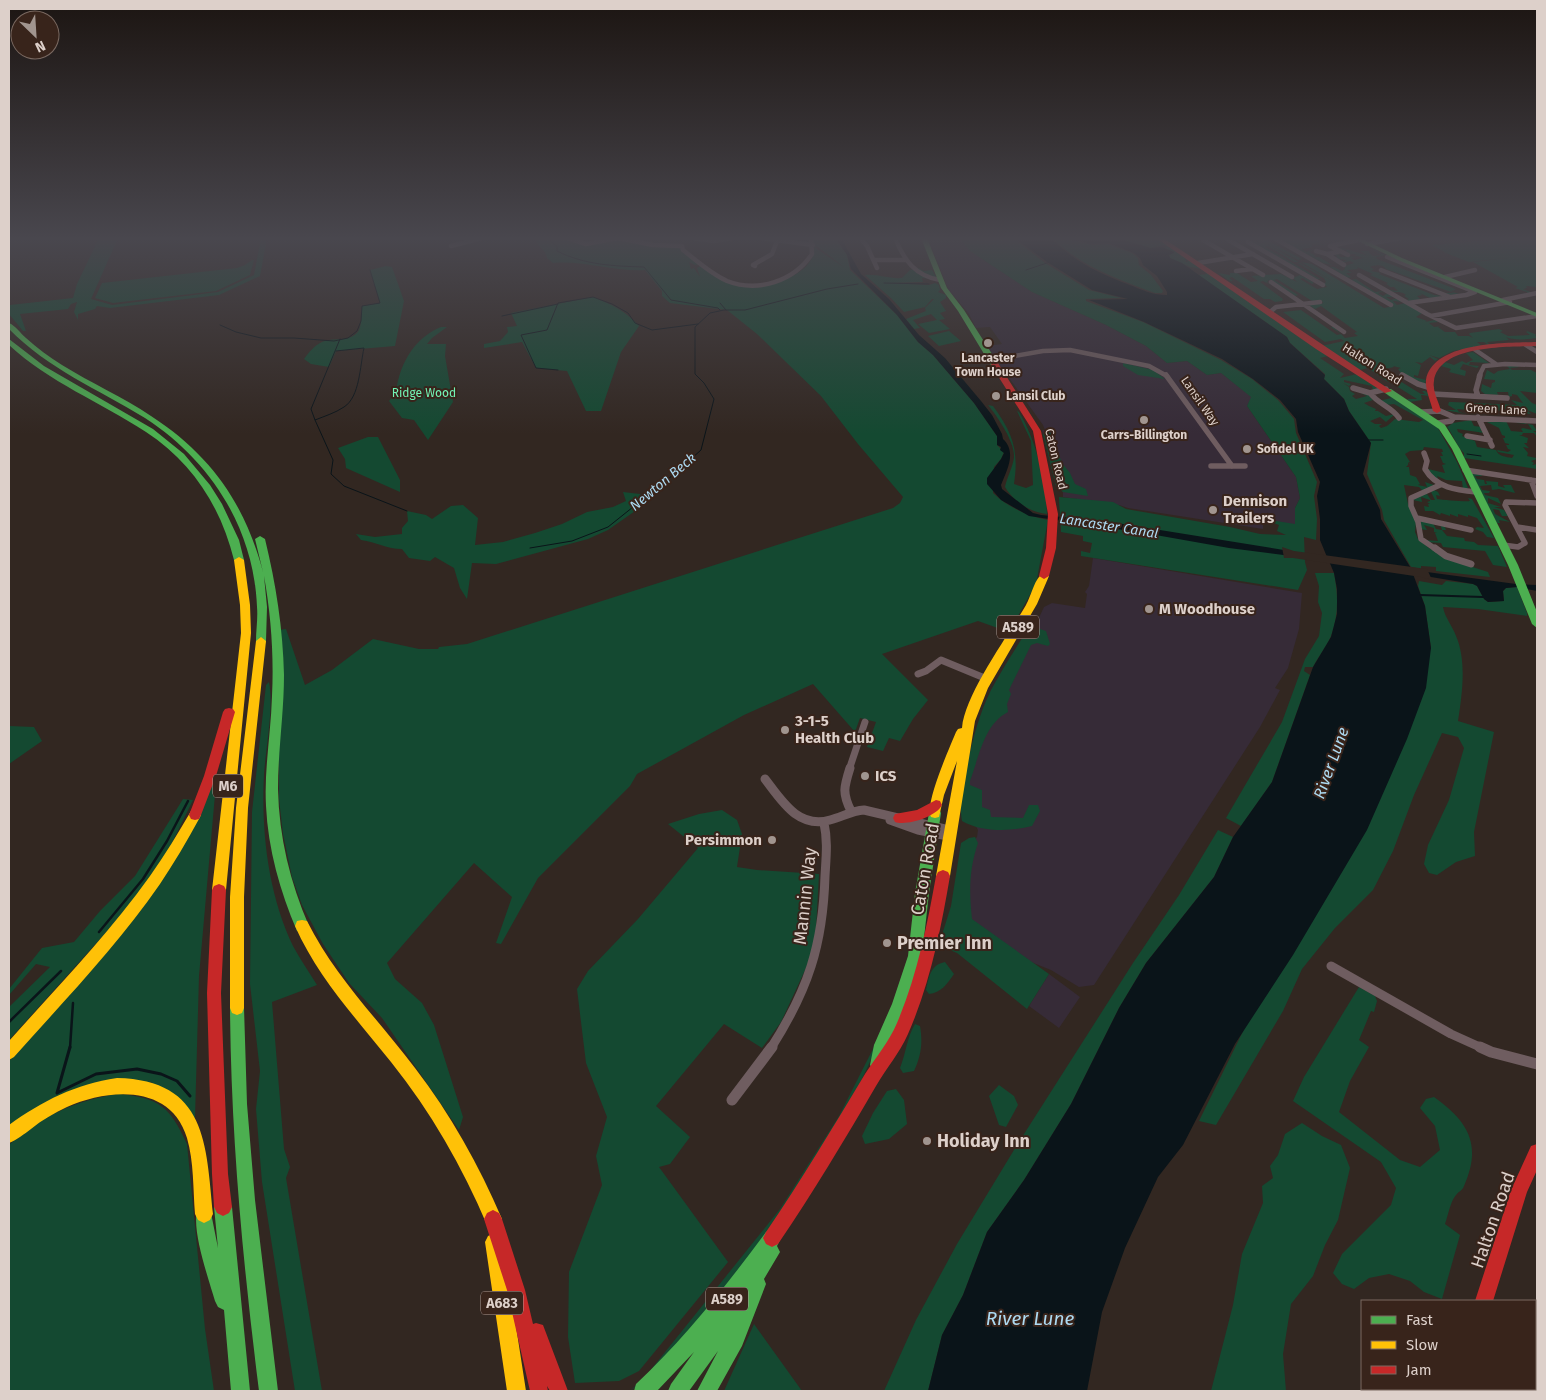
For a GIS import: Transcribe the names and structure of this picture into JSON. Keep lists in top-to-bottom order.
{
  "streets": {
    "main road": [
      "Halton Road",
      "Caton Road",
      "A589",
      "M6",
      "A683"
    ],
    "street": ["Lansil Way", "Green Lane", "Mannin Way"]
  },
  "crossings": [
    ["Halton Road", "Green Lane"],
    ["Lansil Way", "Caton Road"],
    ["M6", "A683"]
  ],
  "water": ["Newton Beck", "Lancaster Canal", "River Lune"],
  "parks": ["Ridge Wood"],
  "places": [
    "Lancaster Town House",
    "Lansil Club",
    "Carrs-Billington",
    "Sofidel UK",
    "Dennison Trailers",
    "M Woodhouse",
    "3-1-5 Health Club",
    "ICS",
    "Persimmon",
    "Premier Inn",
    "Holiday Inn"
  ],
  "legend": ["Fast", "Slow", "Jam"],
  "north": "bottom right"
}
